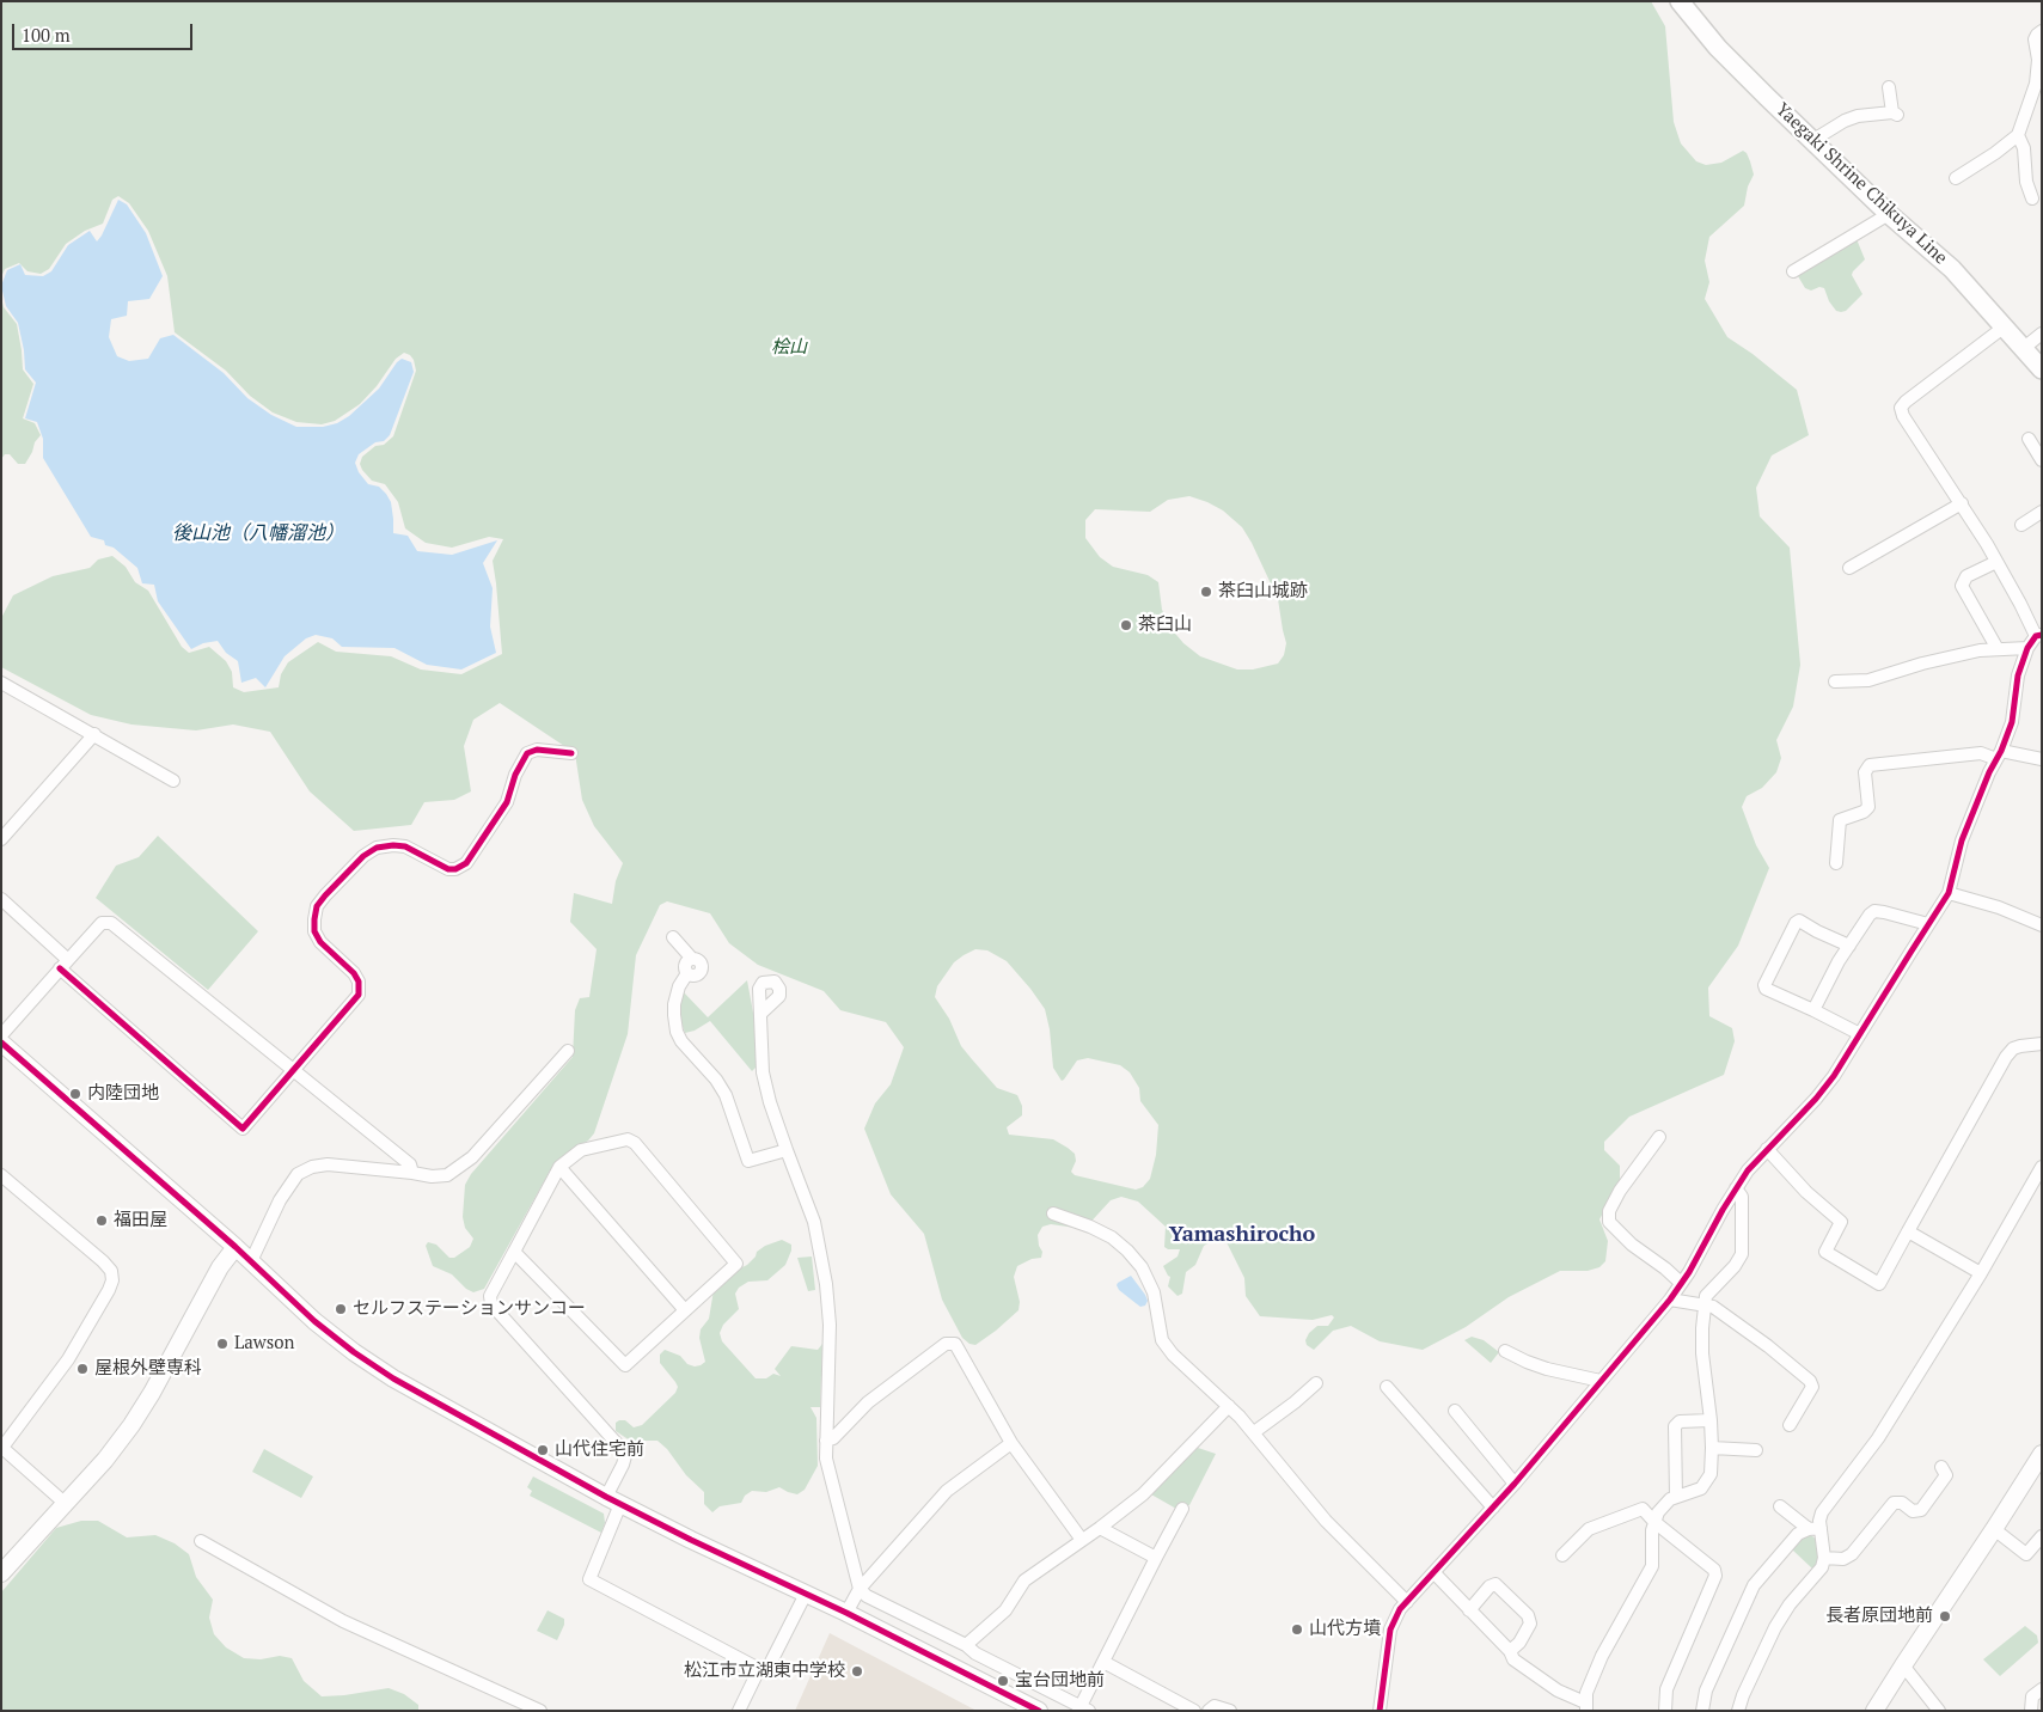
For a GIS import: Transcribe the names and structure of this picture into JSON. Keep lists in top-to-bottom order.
{
  "streets": {
    "main road": ["Yaegaki Shrine Chikuya Line"]
  },
  "districts": ["Yamashirocho"],
  "water": ["後山池（八幡溜池）"],
  "parks": ["桧山"],
  "places": [
    "茶臼山城跡",
    "茶臼山",
    "内陸団地",
    "福田屋",
    "セルフステーションサンコー",
    "Lawson",
    "屋根外壁専科",
    "山代住宅前",
    "長者原団地前",
    "山代方墳",
    "松江市立湖東中学校",
    "宝台団地前"
  ],
  "scale_bar": "100 m"
}
